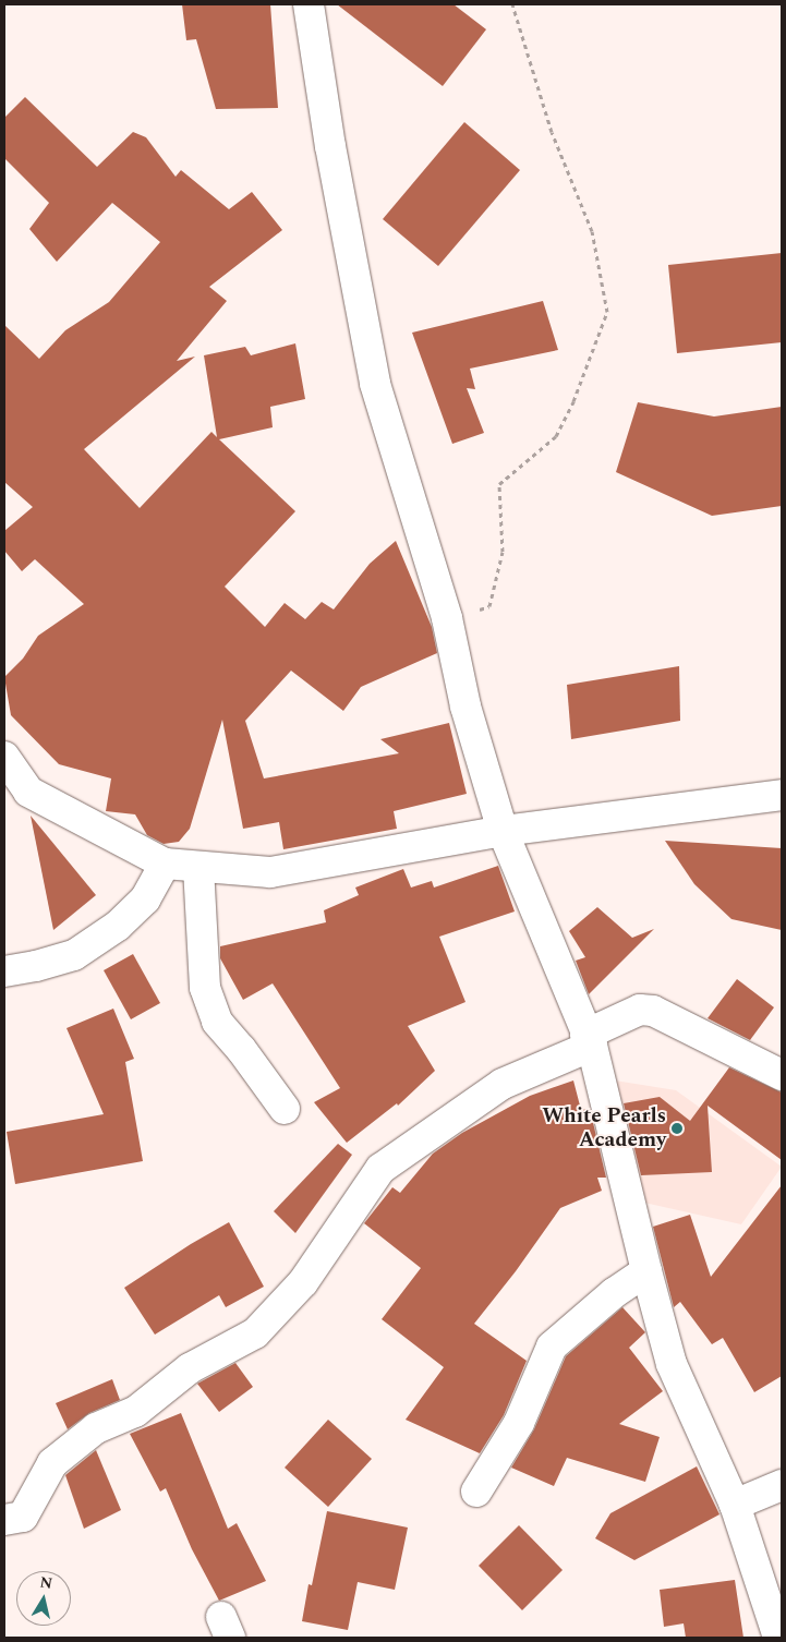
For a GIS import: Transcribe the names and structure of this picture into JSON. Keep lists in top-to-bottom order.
{
  "places": ["White Pearls Academy"],
  "north": "top"
}
